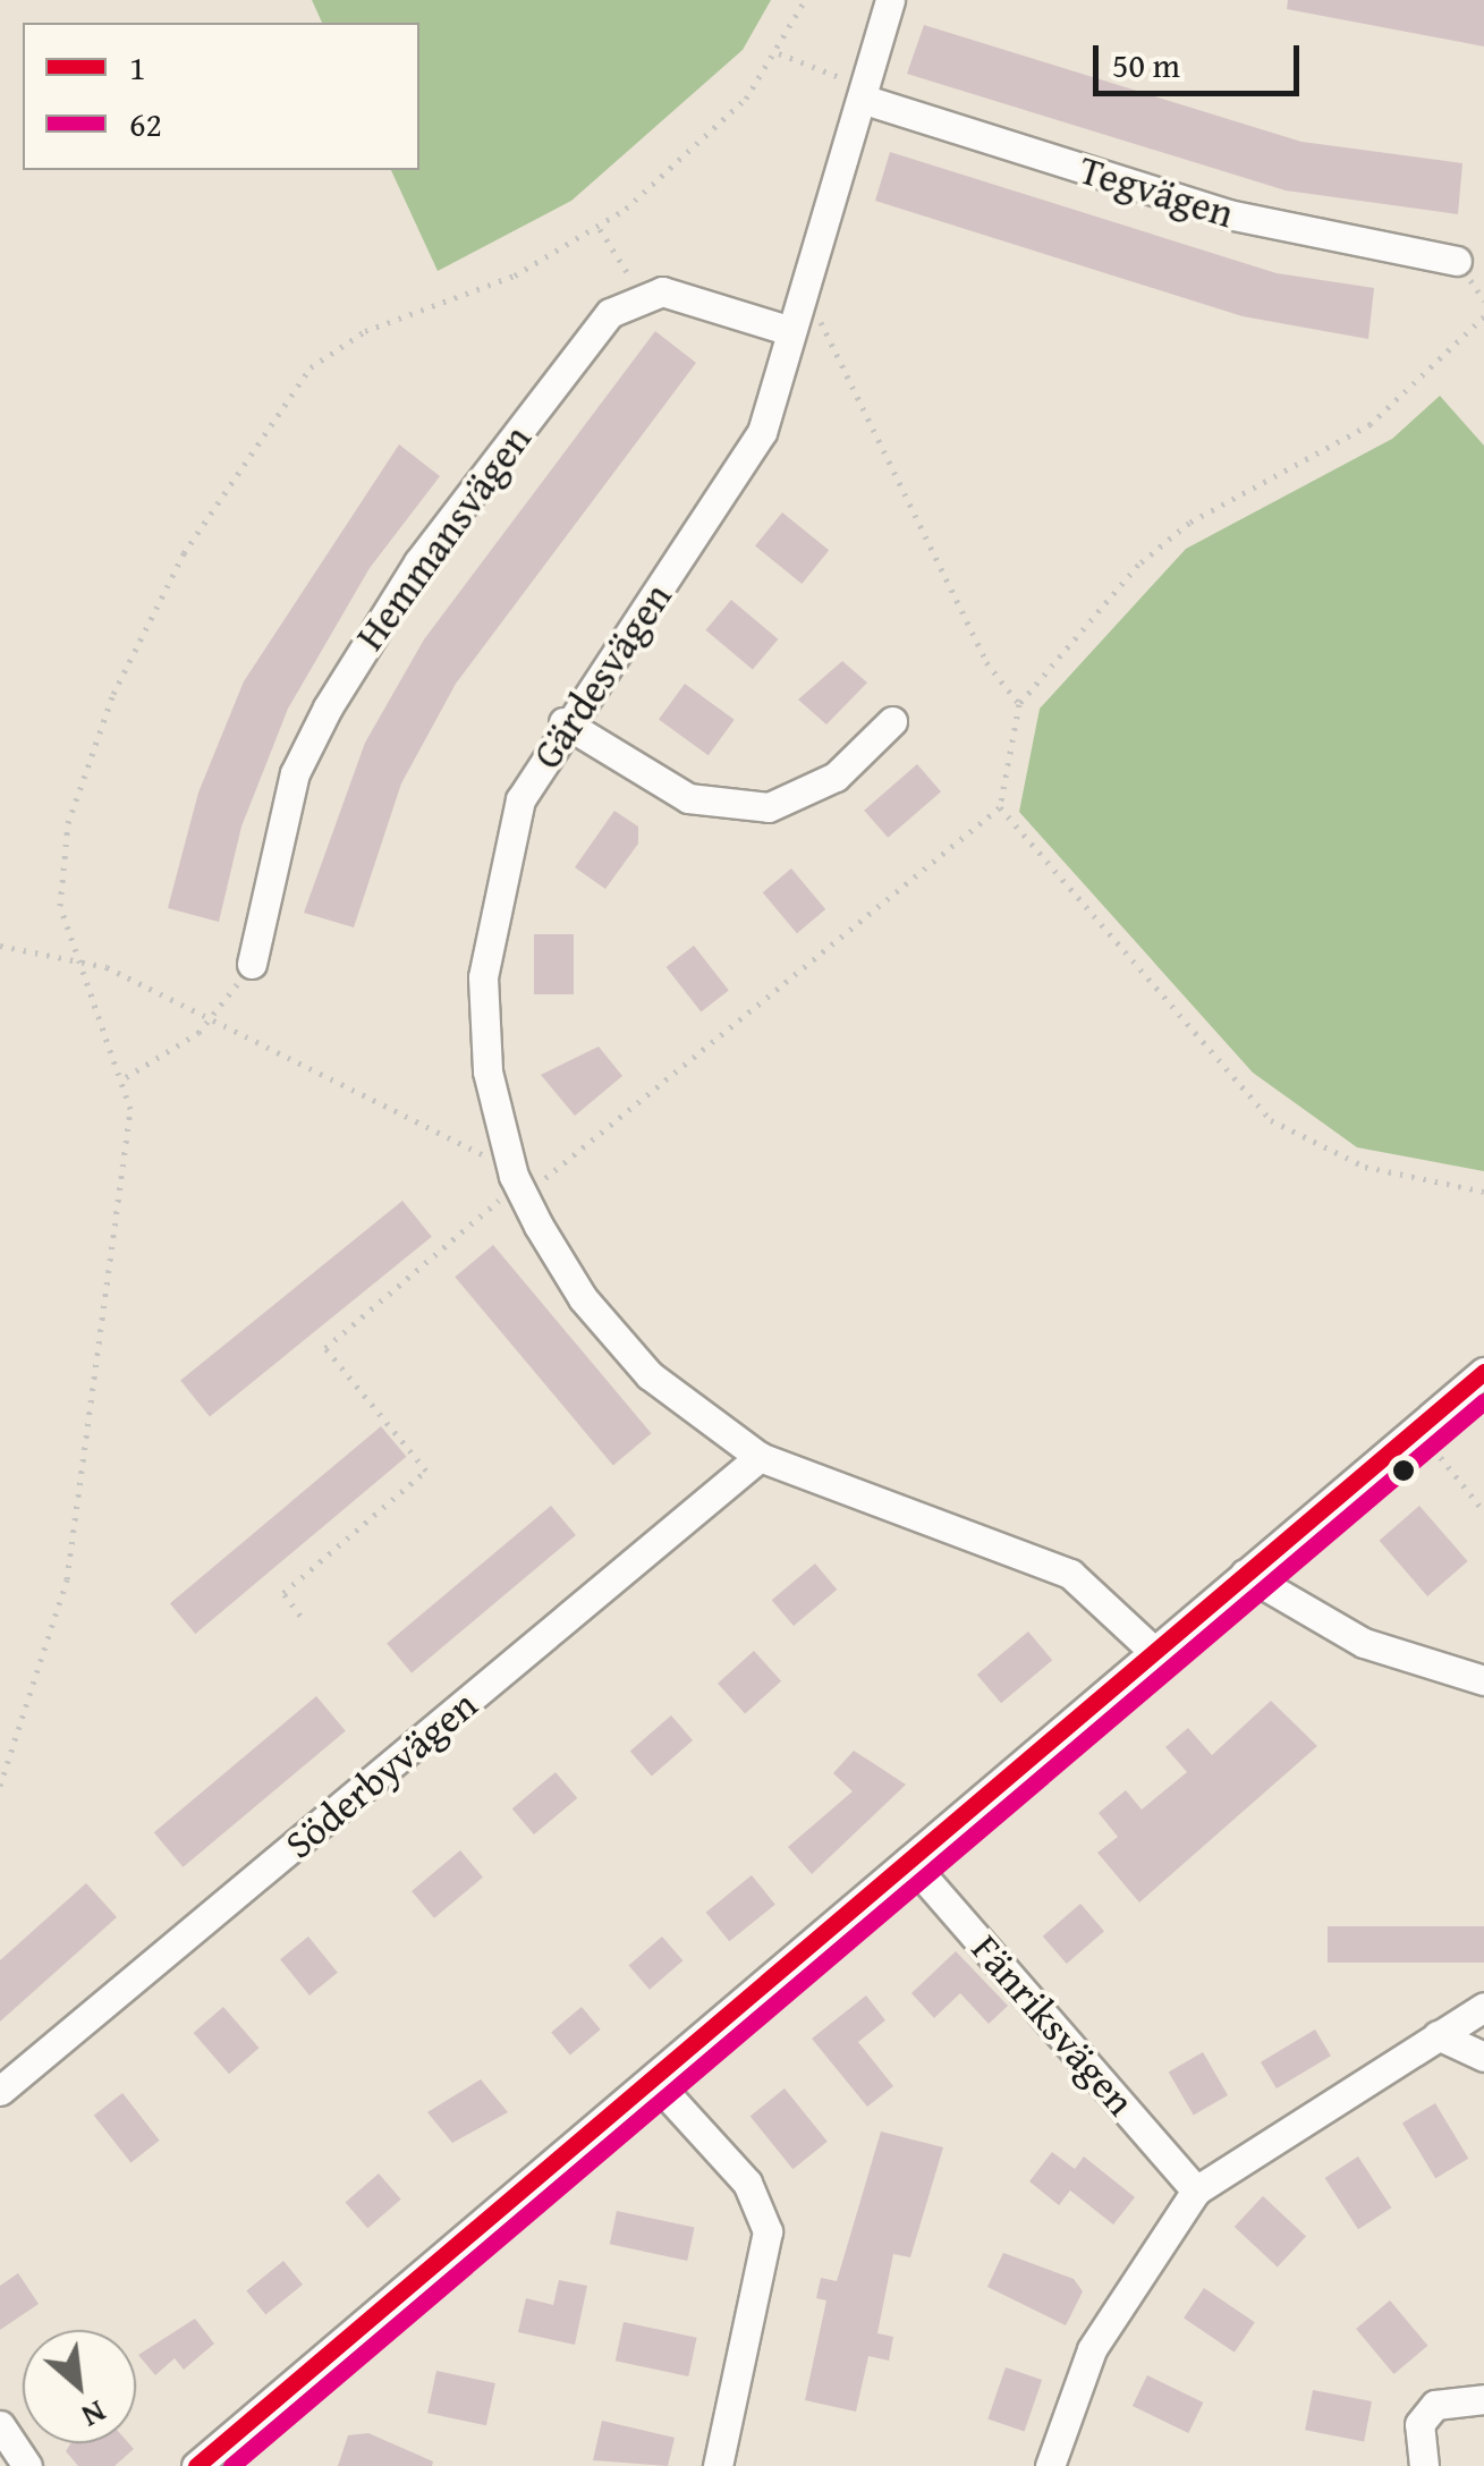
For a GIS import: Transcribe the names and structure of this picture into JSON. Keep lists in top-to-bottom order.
{
  "streets": {
    "street": [
      "Tegvägen",
      "Hemmansvägen",
      "Gärdesvägen",
      "Söderbyvägen",
      "Fänriksvägen"
    ]
  },
  "crossings": [
    ["Tegvägen", "Gärdesvägen"],
    ["Gärdesvägen", "Söderbyvägen"]
  ],
  "lines": ["transit line 1", "transit line 62"],
  "legend": ["1", "62"],
  "scale_bar": "50 m",
  "north": "bottom right"
}
